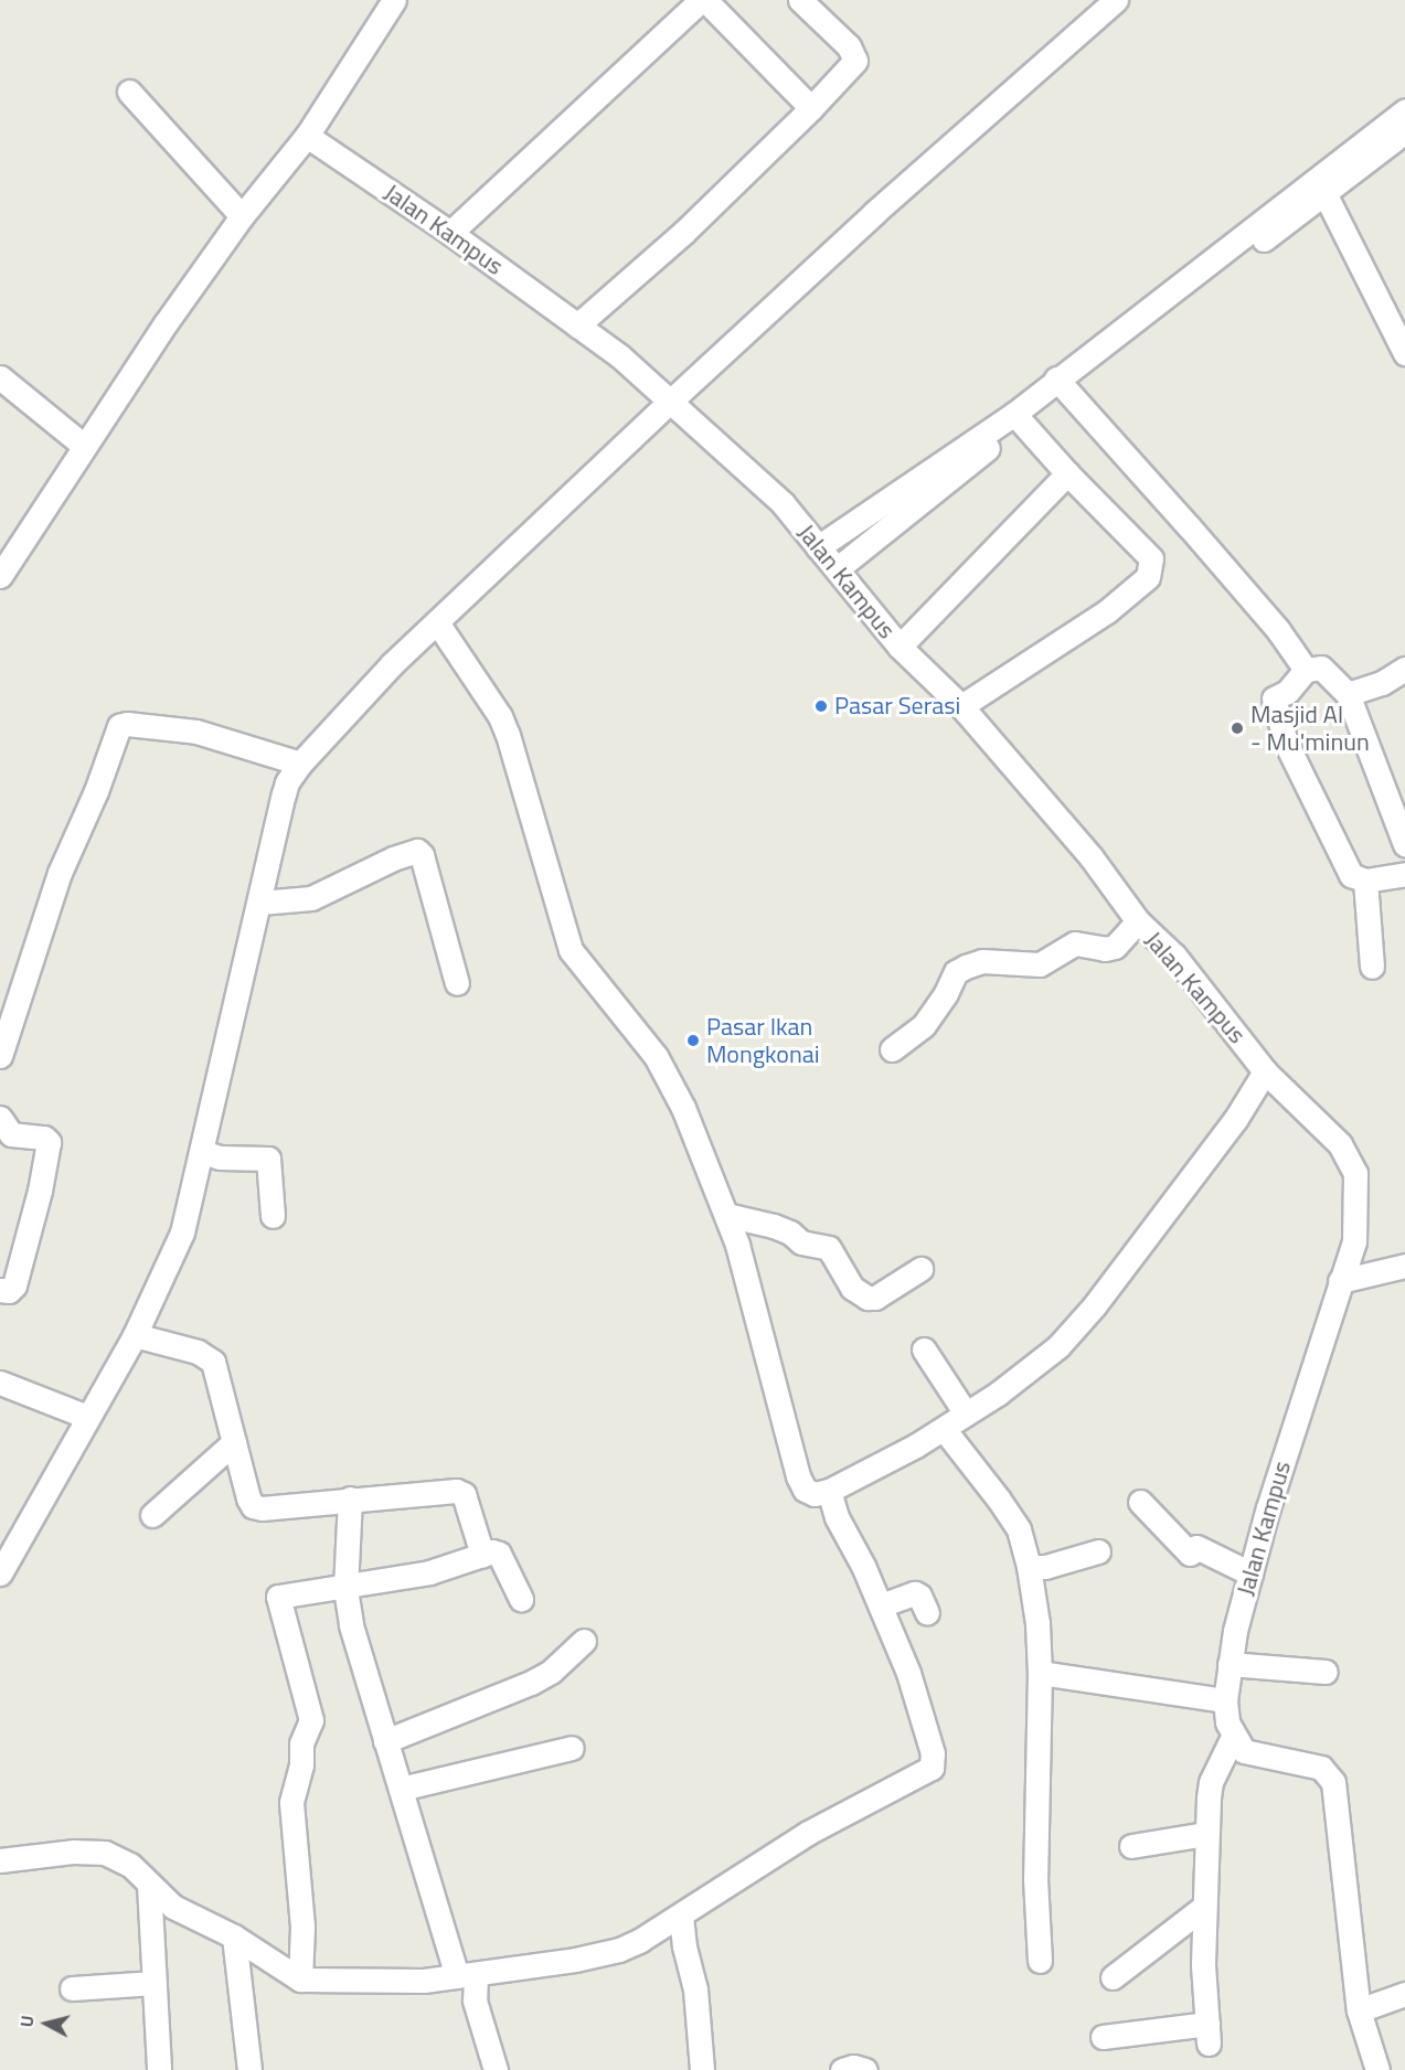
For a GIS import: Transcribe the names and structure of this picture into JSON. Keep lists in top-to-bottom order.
{
  "streets": {
    "street": ["Jalan Kampus"]
  },
  "places": ["Pasar Serasi", "Masjid Al - Mu'minun", "Pasar Ikan Mongkonai"],
  "north": "left"
}
